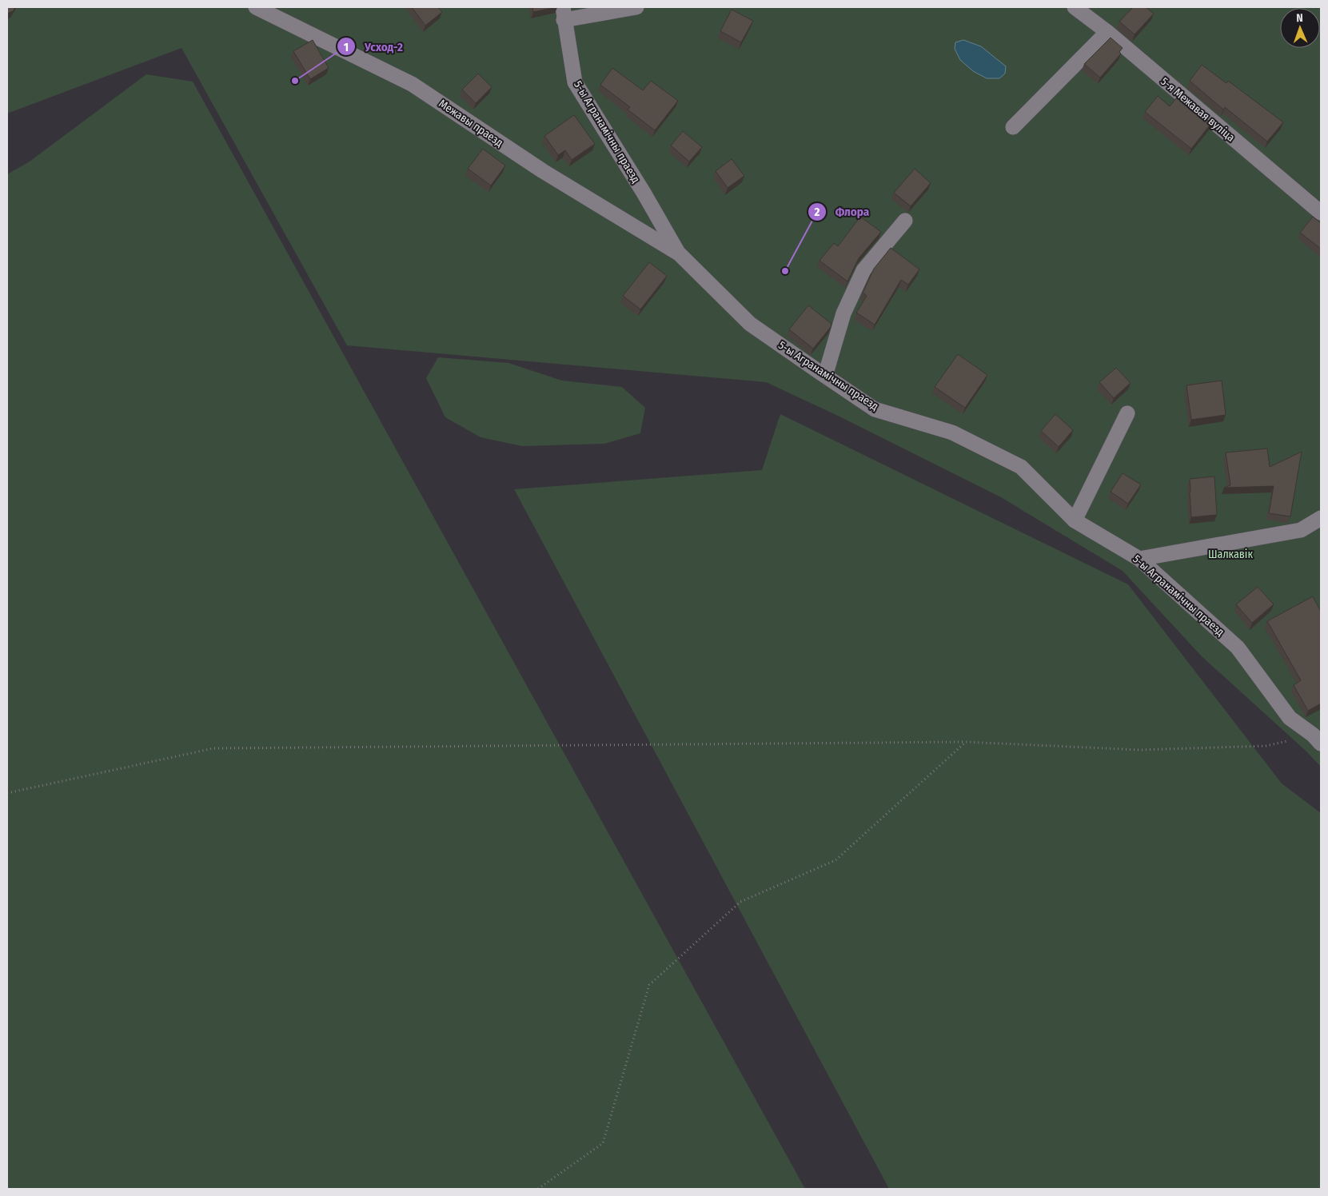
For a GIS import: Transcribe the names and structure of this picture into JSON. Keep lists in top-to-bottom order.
{
  "streets": {
    "lane": ["5-я Межавая вуліца", "Межавы праезд", "5-ы Агранамічны праезд"]
  },
  "crossings": [
    ["Межавы праезд", "5-ы Агранамічны праезд"]
  ],
  "parks": ["Шалкавік"],
  "places": ["Усход-2", "Флора"],
  "north": "top"
}
